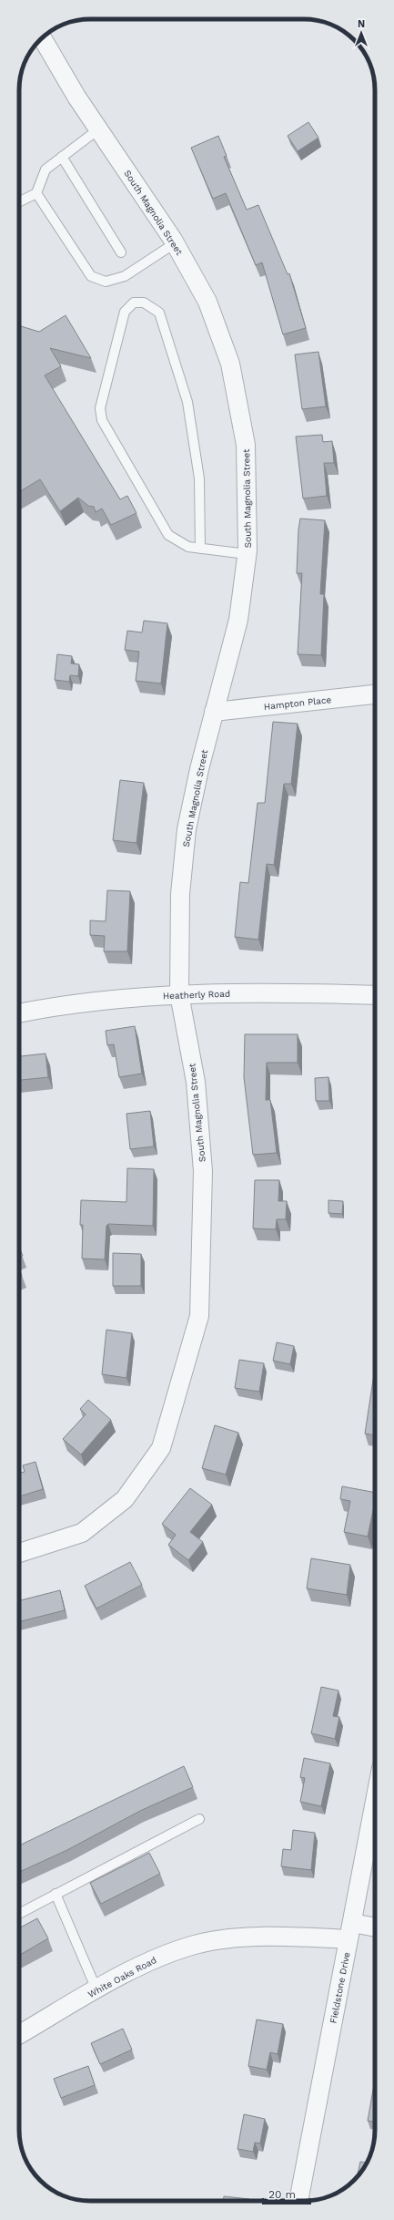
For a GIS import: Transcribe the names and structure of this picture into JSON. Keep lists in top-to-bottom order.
{
  "streets": {
    "street": [
      "South Magnolia Street",
      "Hampton Place",
      "Heatherly Road",
      "White Oaks Road",
      "Fieldstone Drive"
    ]
  },
  "crossings": [
    ["South Magnolia Street", "Hampton Place"],
    ["South Magnolia Street", "Heatherly Road"],
    ["White Oaks Road", "Fieldstone Drive"]
  ],
  "scale_bar": "20 m",
  "north": "top"
}
